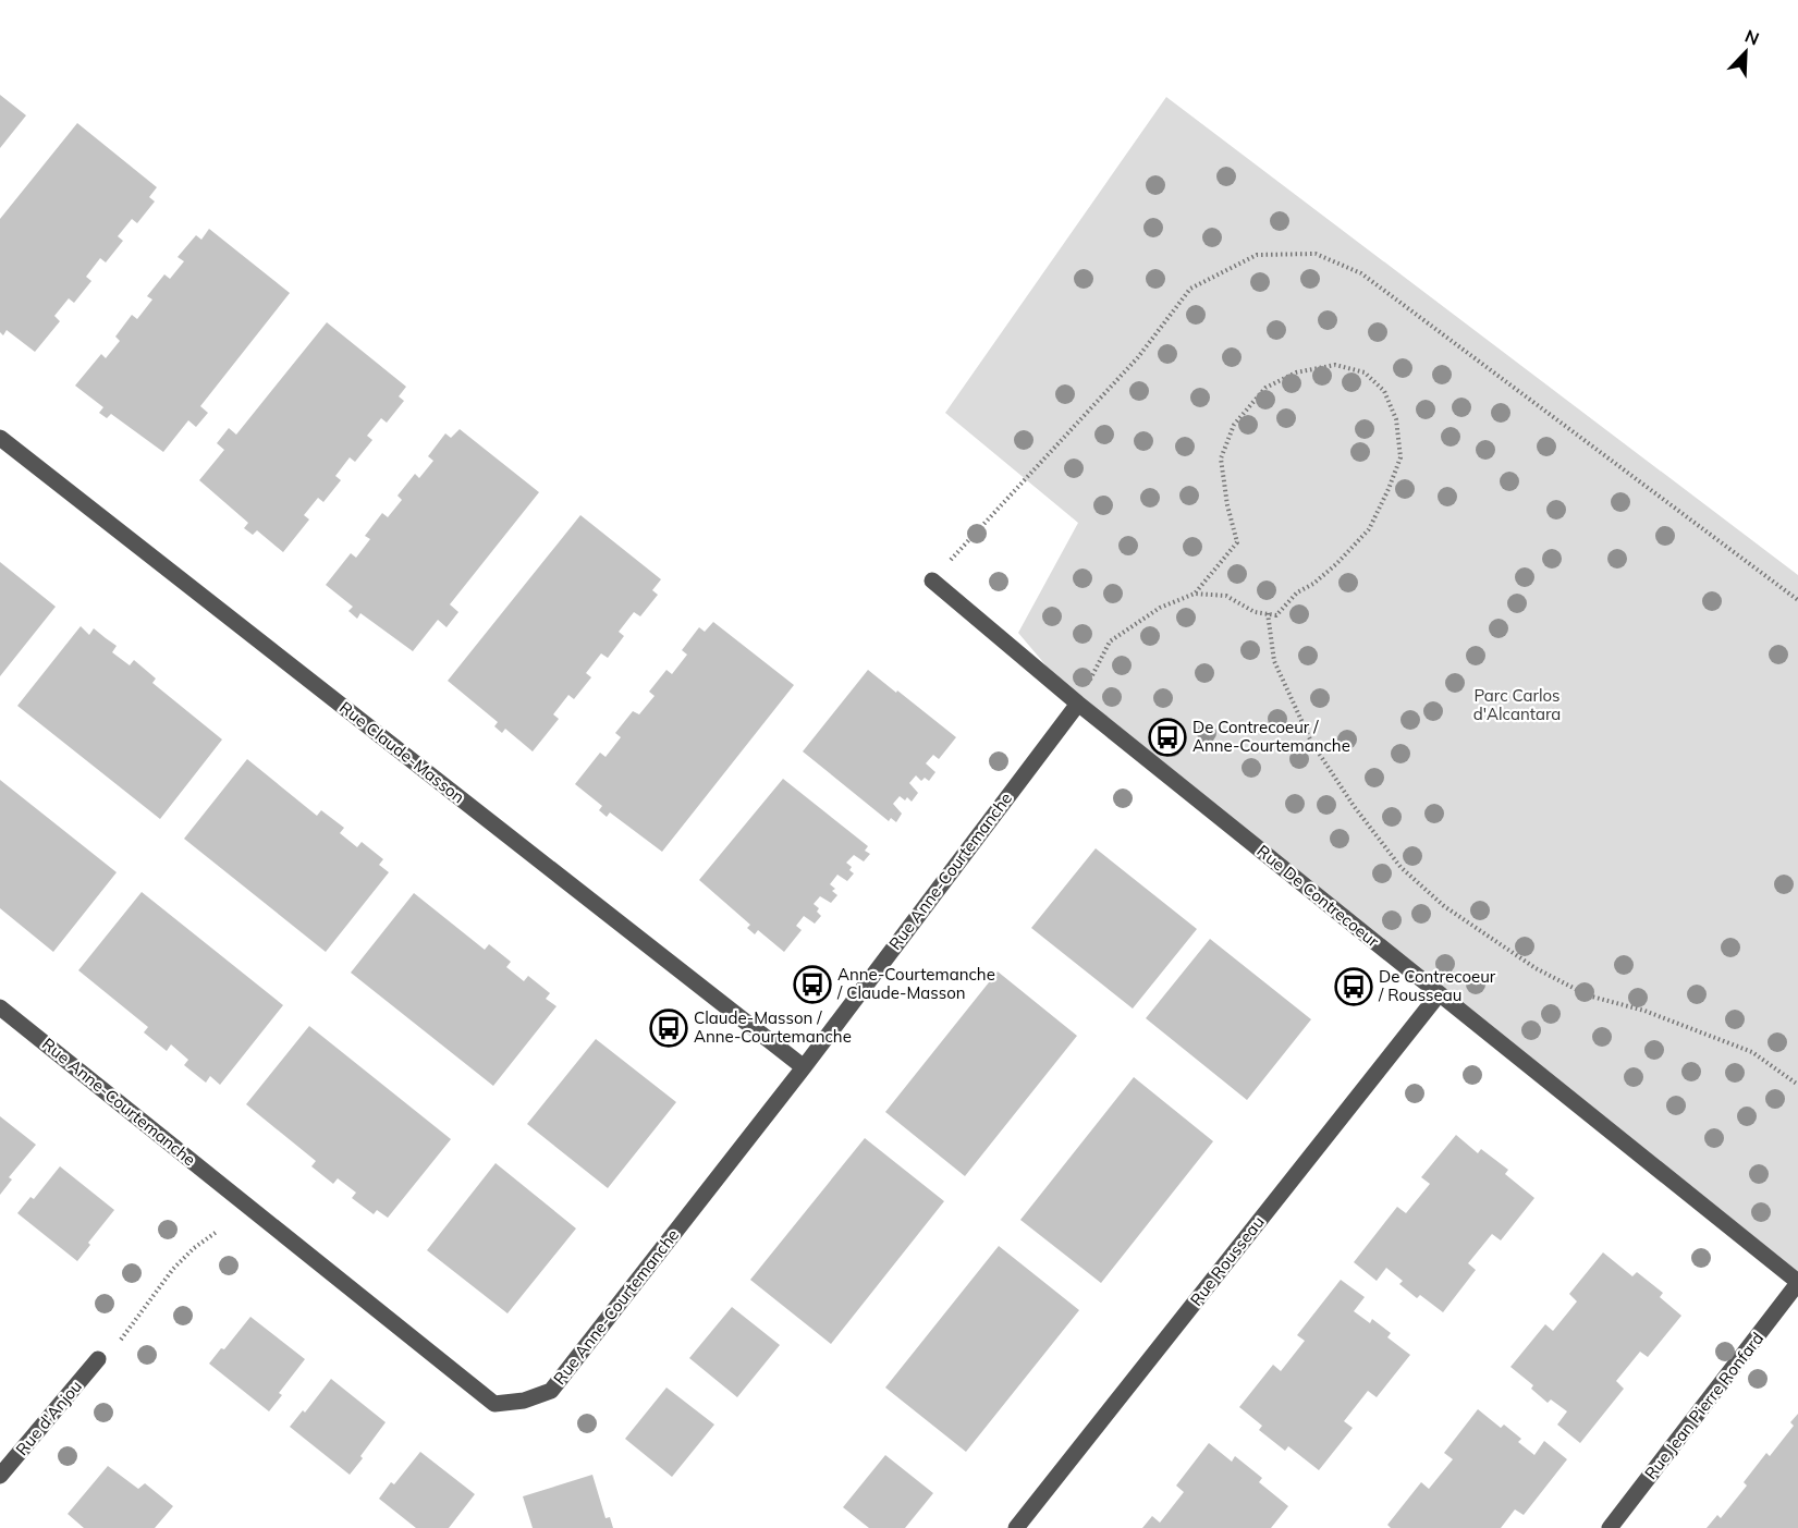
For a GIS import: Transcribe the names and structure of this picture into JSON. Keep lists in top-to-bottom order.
{
  "streets": {
    "street": [
      "Rue Claude-Masson",
      "Rue Anne-Courtemanche",
      "Rue De Contrecoeur",
      "Rue Rousseau",
      "Rue Jean Pierre Ronfard",
      "Rue d'Anjou"
    ]
  },
  "crossings": [
    ["Rue Claude-Masson", "Rue Anne-Courtemanche"],
    ["Rue Anne-Courtemanche", "Rue De Contrecoeur"],
    ["Rue De Contrecoeur", "Rue Rousseau"],
    ["Rue De Contrecoeur", "Rue Jean Pierre Ronfard"]
  ],
  "parks": ["Parc Carlos d'Alcantara"],
  "places": {
    "bus stop": [
      "De Contrecoeur / Anne-Courtemanche",
      "Anne-Courtemanche / Claude-Masson",
      "De Contrecoeur / Rousseau",
      "Claude-Masson / Anne-Courtemanche"
    ]
  },
  "north": "top right"
}
